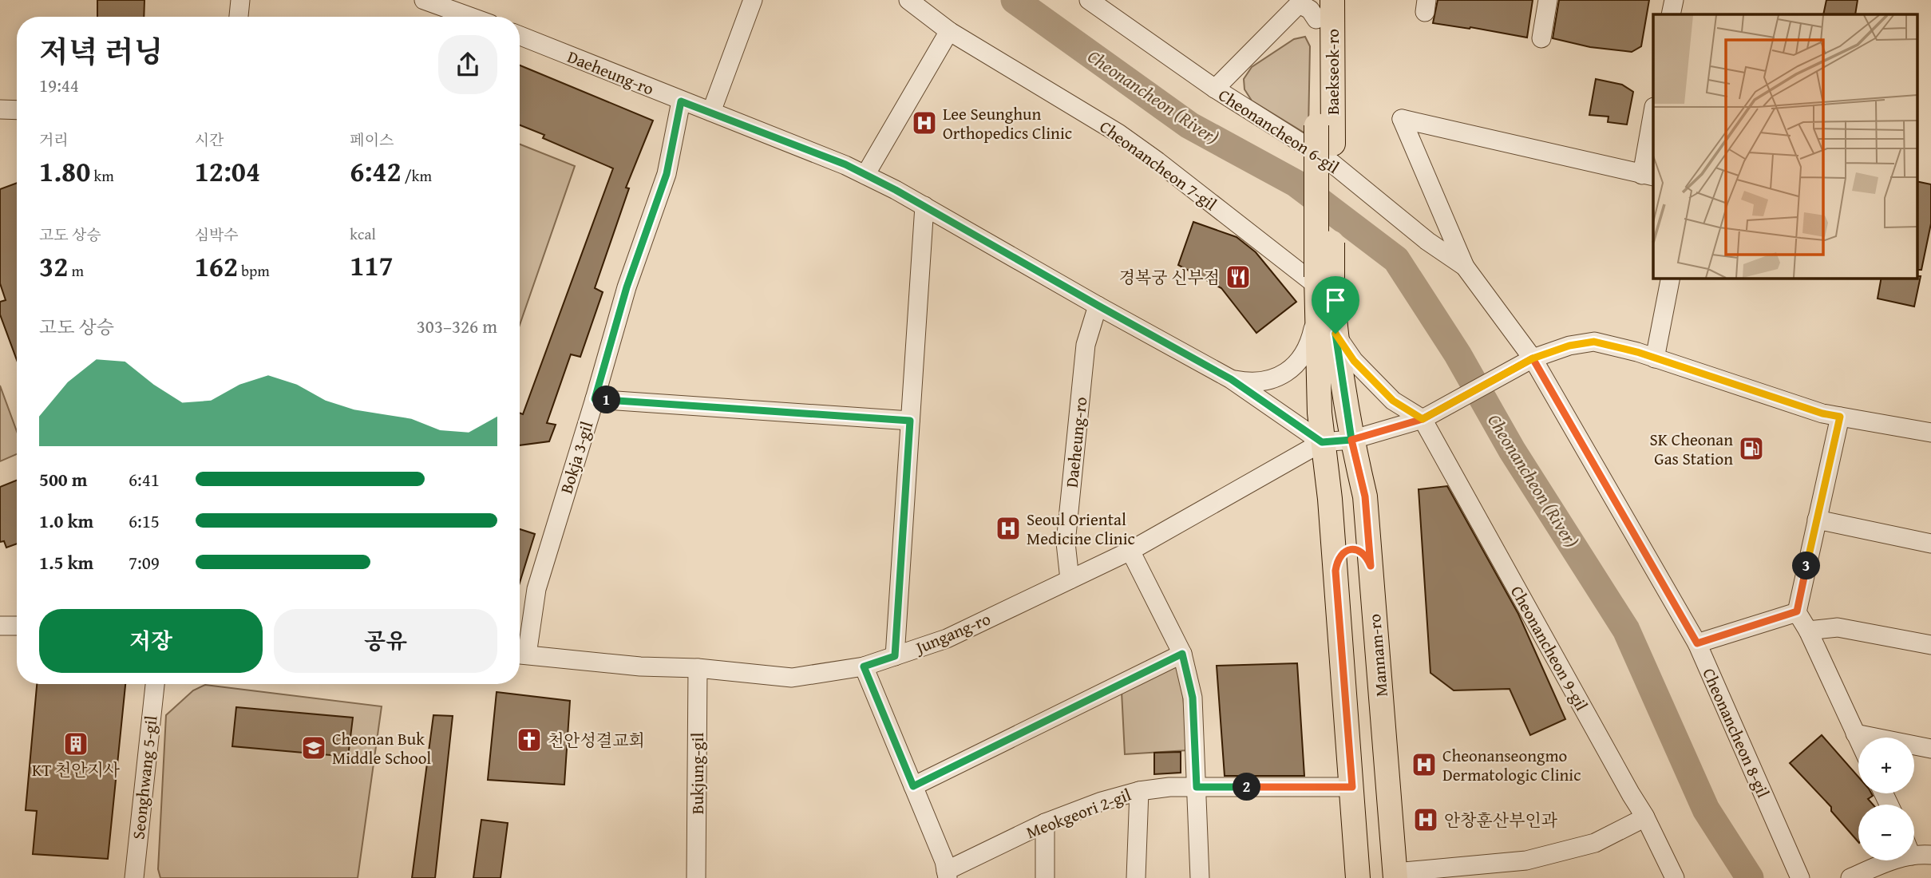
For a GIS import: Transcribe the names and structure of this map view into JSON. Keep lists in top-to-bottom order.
{
  "streets": {
    "main road": ["Baekseok-ro", "Mannam-ro"],
    "street": [
      "Daeheung-ro",
      "Cheonancheon 6-gil",
      "Cheonancheon 7-gil",
      "Bokja 3-gil",
      "Jungang-ro",
      "Cheonancheon 9-gil",
      "Cheonancheon 8-gil",
      "Bukjung-gil",
      "Seonghwang 5-gil",
      "Meokgeori 2-gil"
    ]
  },
  "crossings": [
    ["Baekseok-ro", "Cheonancheon 7-gil"],
    ["Daeheung-ro", "Bokja 3-gil"],
    ["Daeheung-ro", "Jungang-ro"],
    ["Cheonancheon 6-gil", "Cheonancheon 8-gil"],
    ["Bokja 3-gil", "Jungang-ro"],
    ["Jungang-ro", "Bukjung-gil"],
    ["Cheonancheon 9-gil", "Mannam-ro"]
  ],
  "water": ["Cheonancheon (River)"],
  "places": {
    "hospital": [
      "Lee Seunghun Orthopedics Clinic",
      "Seoul Oriental Medicine Clinic",
      "Cheonanseongmo Dermatologic Clinic",
      "안창훈산부인과"
    ],
    "restaurant": ["경복궁 신부점"],
    "fuel station": ["SK Cheonan Gas Station"],
    "church": ["천안성결교회"],
    "building": ["KT 천안지사"],
    "school or university": ["Cheonan Buk Middle School"]
  },
  "page": {
    "heading": ["저녁 러닝", "19:44"],
    "stats": [
      ["거리", "1.80 km"],
      ["시간", "12:04"],
      ["페이스", "6:42 /km"],
      ["고도 상승", "32 m"],
      ["심박수", "162 bpm"],
      ["kcal", "117"]
    ],
    "chart": ["고도 상승", "303–326 m"],
    "pins": ["1", "3", "2"],
    "list": [
      {
        "name": "500 m",
        "note": "6:41"
      },
      {
        "name": "1.0 km",
        "note": "6:15"
      },
      {
        "name": "1.5 km",
        "note": "7:09"
      }
    ],
    "buttons": ["저장", "공유"],
    "map_buttons": ["+", "−"]
  }
}
